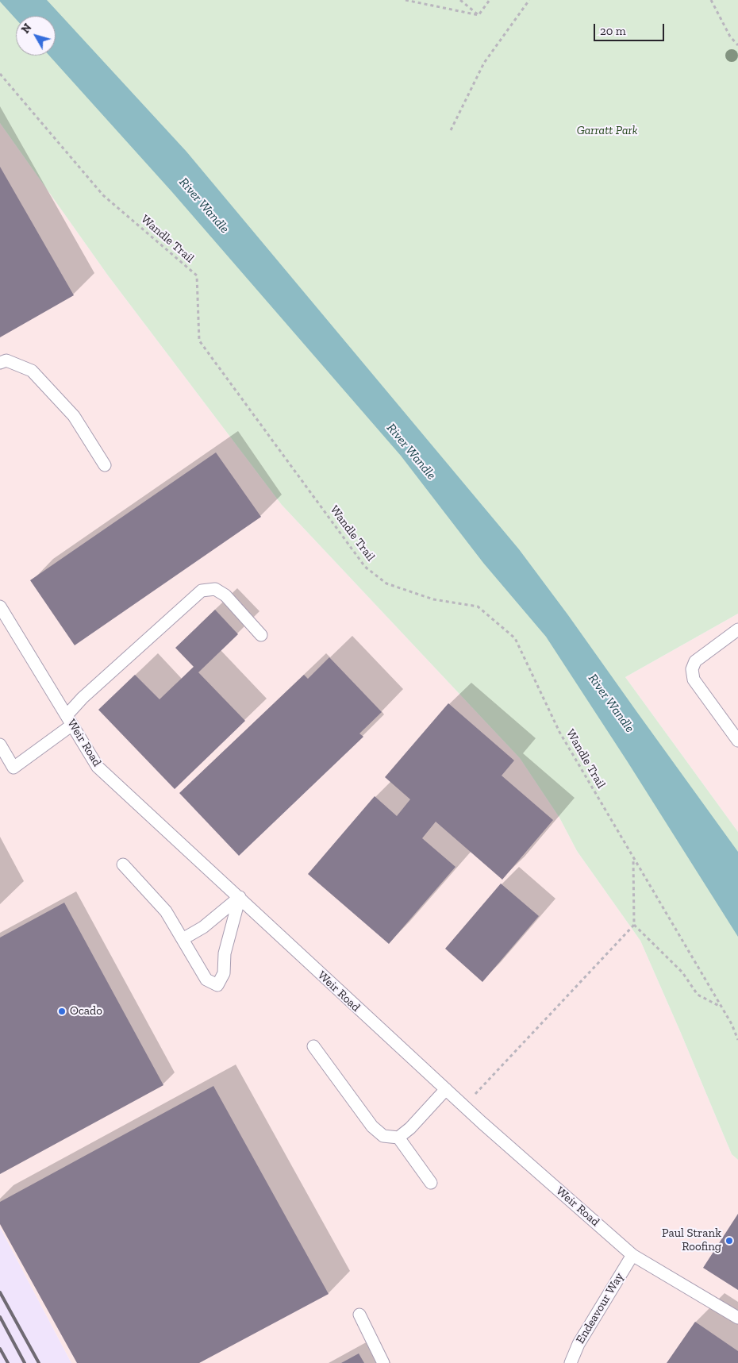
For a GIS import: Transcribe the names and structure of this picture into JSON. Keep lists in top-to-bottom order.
{
  "streets": {
    "lane": ["Weir Road", "Endeavour Way"],
    "path": ["Wandle Trail"]
  },
  "crossings": [
    ["Weir Road", "Endeavour Way"]
  ],
  "water": ["River Wandle"],
  "parks": ["Garratt Park"],
  "places": ["Ocado", "Paul Strank Roofing"],
  "scale_bar": "20 m",
  "north": "top left"
}
